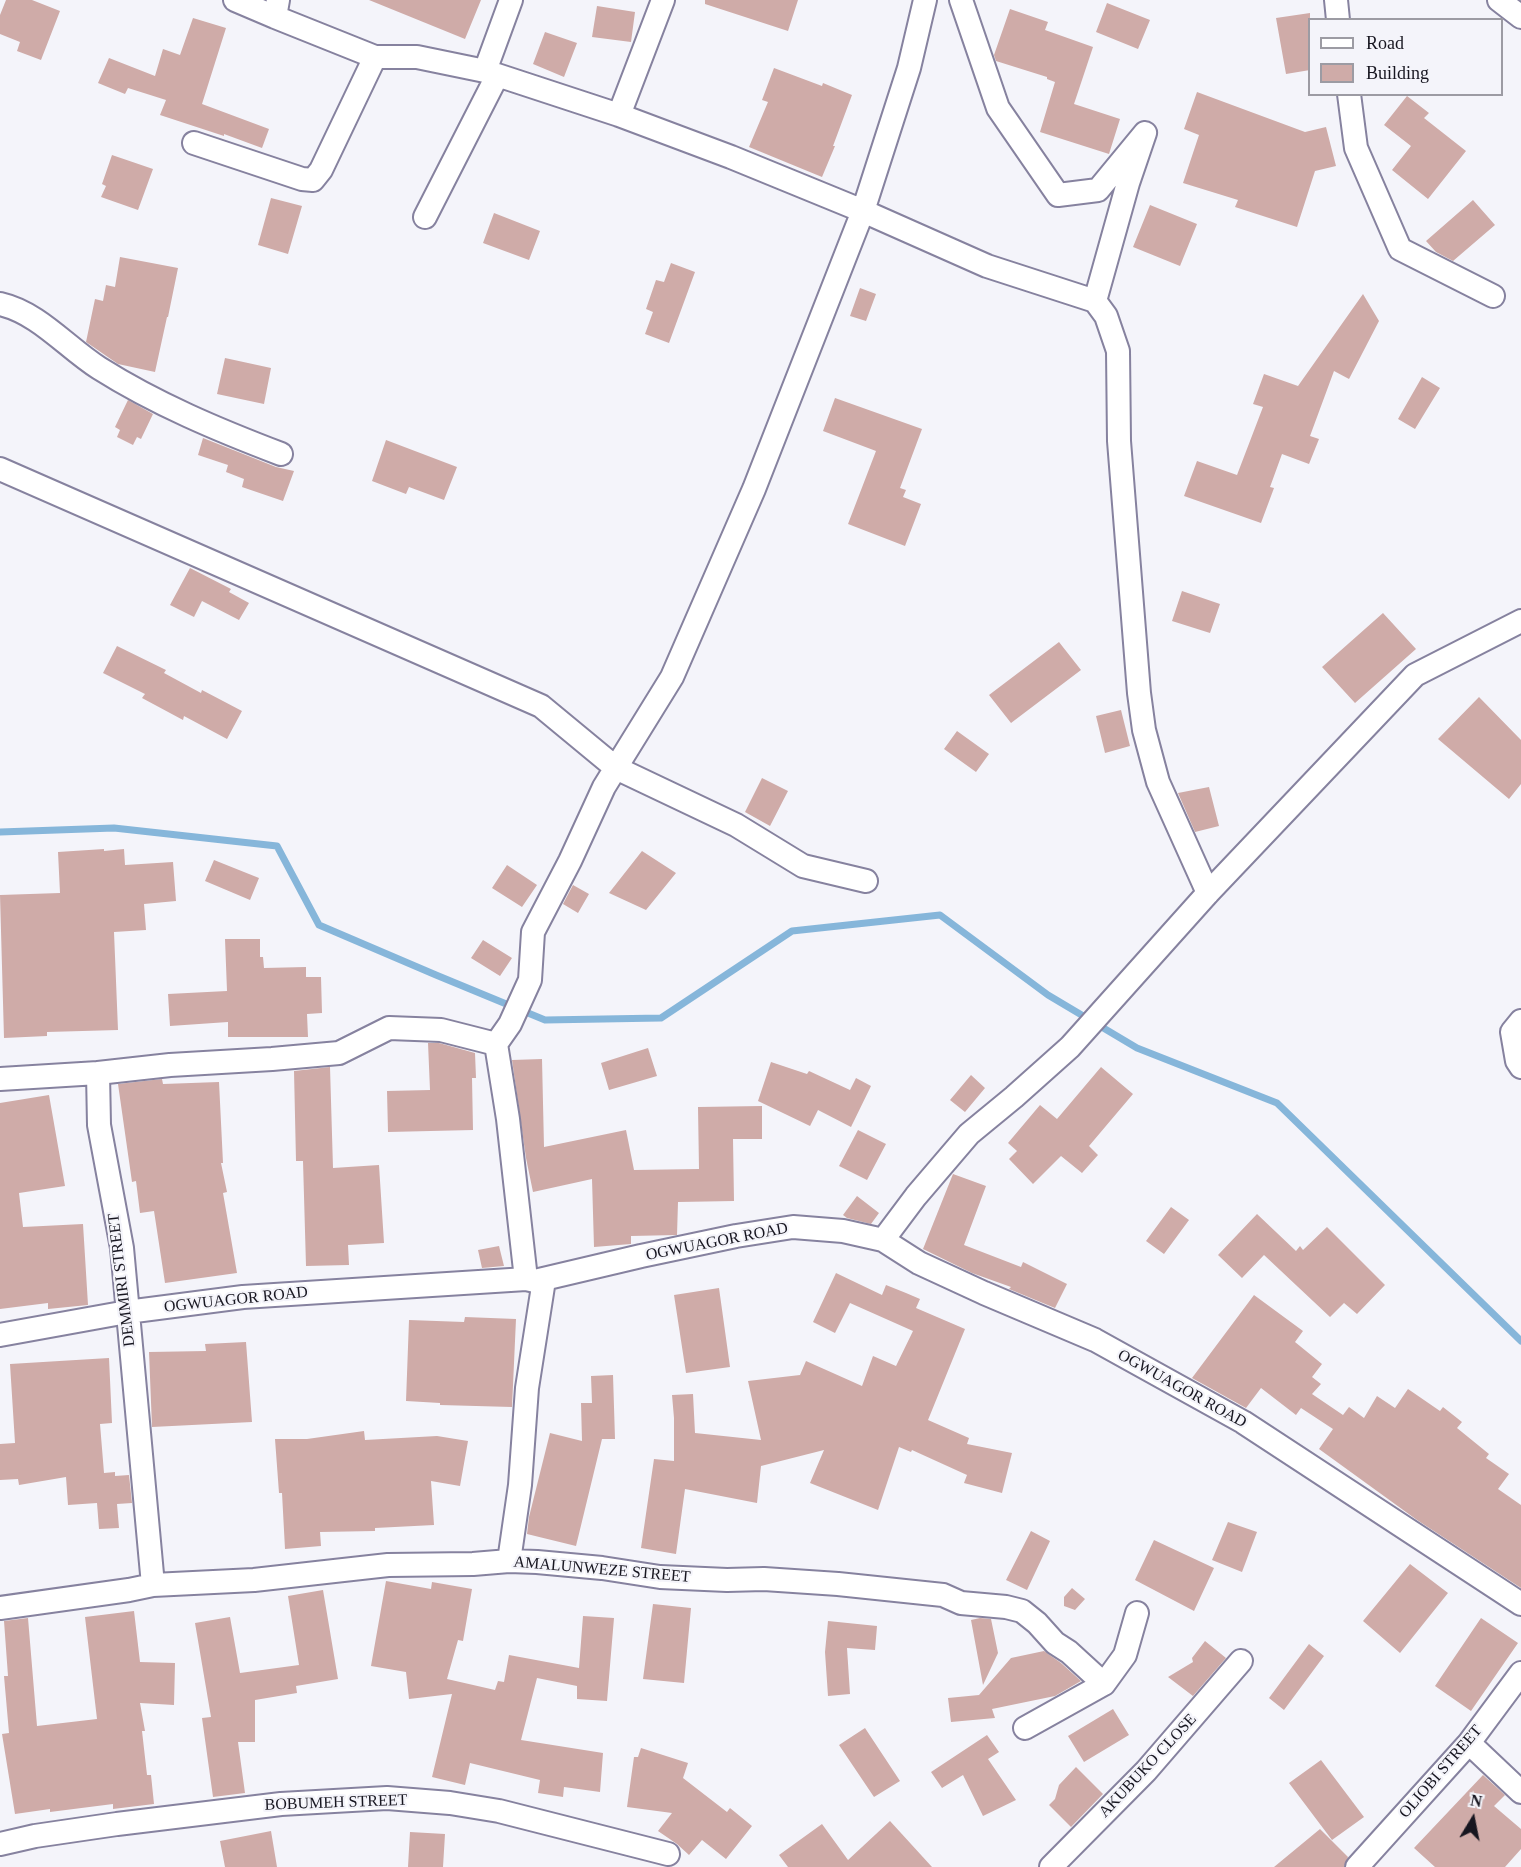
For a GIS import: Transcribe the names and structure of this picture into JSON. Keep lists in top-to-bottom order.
{
  "streets": {
    "street": [
      "OGWUAGOR ROAD",
      "DEMMIRI STREET",
      "AMALUNWEZE STREET",
      "AKUBUKO CLOSE",
      "OLIOBI STREET",
      "BOBUMEH STREET"
    ]
  },
  "crossings": [
    ["OGWUAGOR ROAD", "DEMMIRI STREET"],
    ["DEMMIRI STREET", "AMALUNWEZE STREET"]
  ],
  "legend": ["Road", "Building"],
  "north": "top"
}
